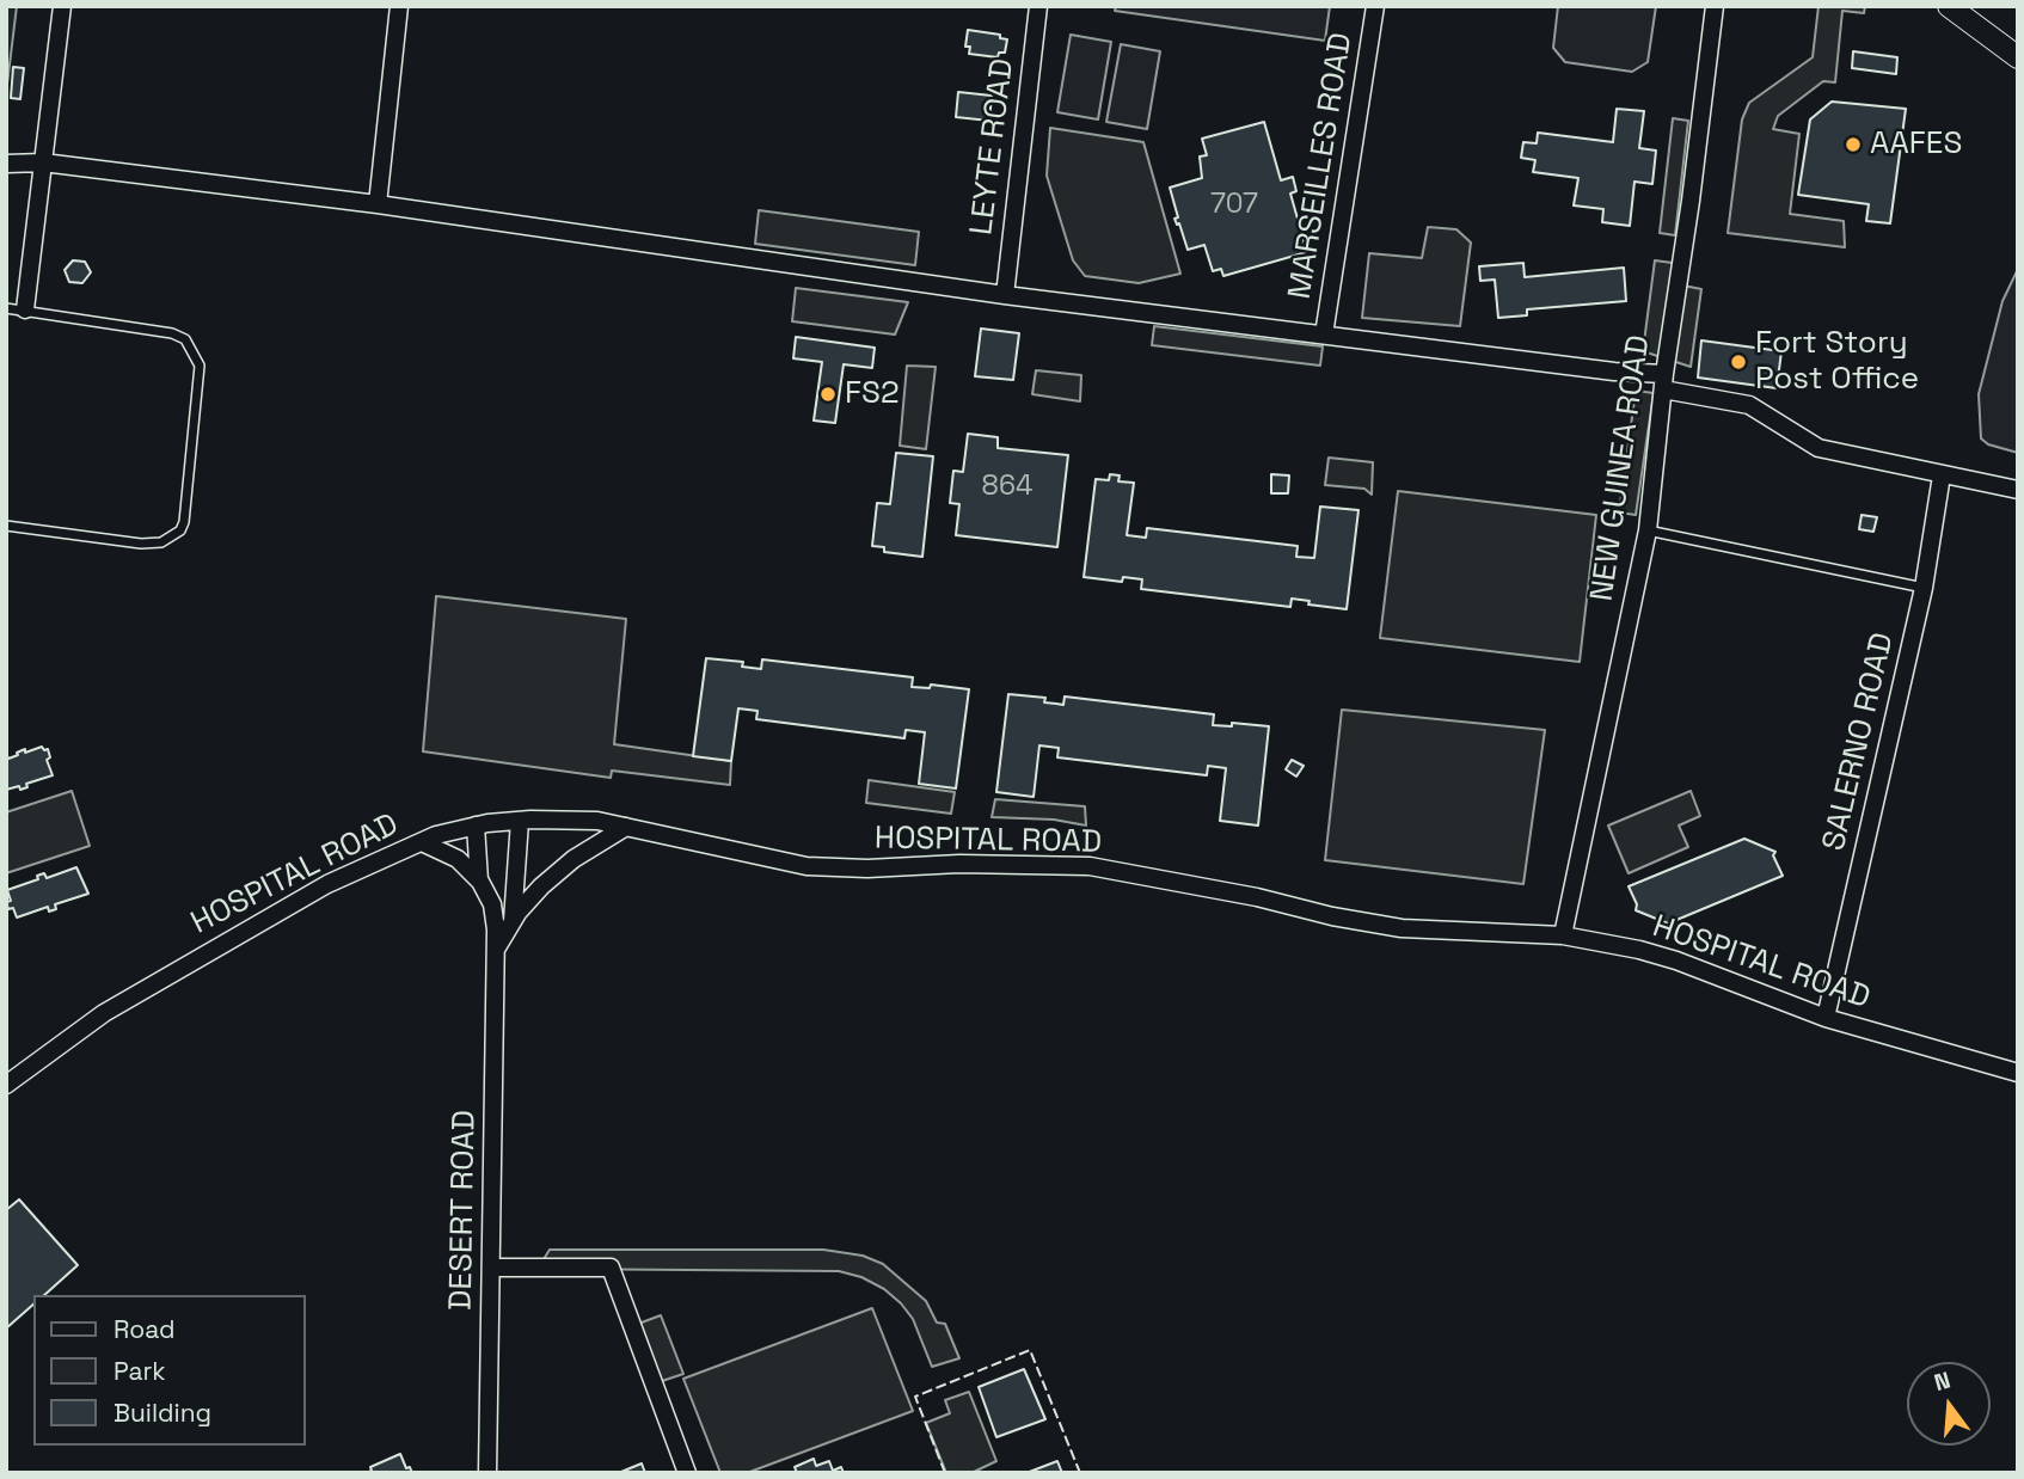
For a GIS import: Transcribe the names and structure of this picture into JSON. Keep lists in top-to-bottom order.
{
  "streets": {
    "street": [
      "LEYTE ROAD",
      "MARSEILLES ROAD",
      "NEW GUINEA ROAD",
      "SALERNO ROAD",
      "HOSPITAL ROAD",
      "DESERT ROAD"
    ]
  },
  "crossings": [
    ["NEW GUINEA ROAD", "HOSPITAL ROAD"],
    ["SALERNO ROAD", "HOSPITAL ROAD"],
    ["HOSPITAL ROAD", "DESERT ROAD"]
  ],
  "places": ["AAFES", "Fort Story Post Office", "FS2"],
  "house_numbers": ["707", "864"],
  "legend": ["Road", "Park", "Building"],
  "north": "top"
}
